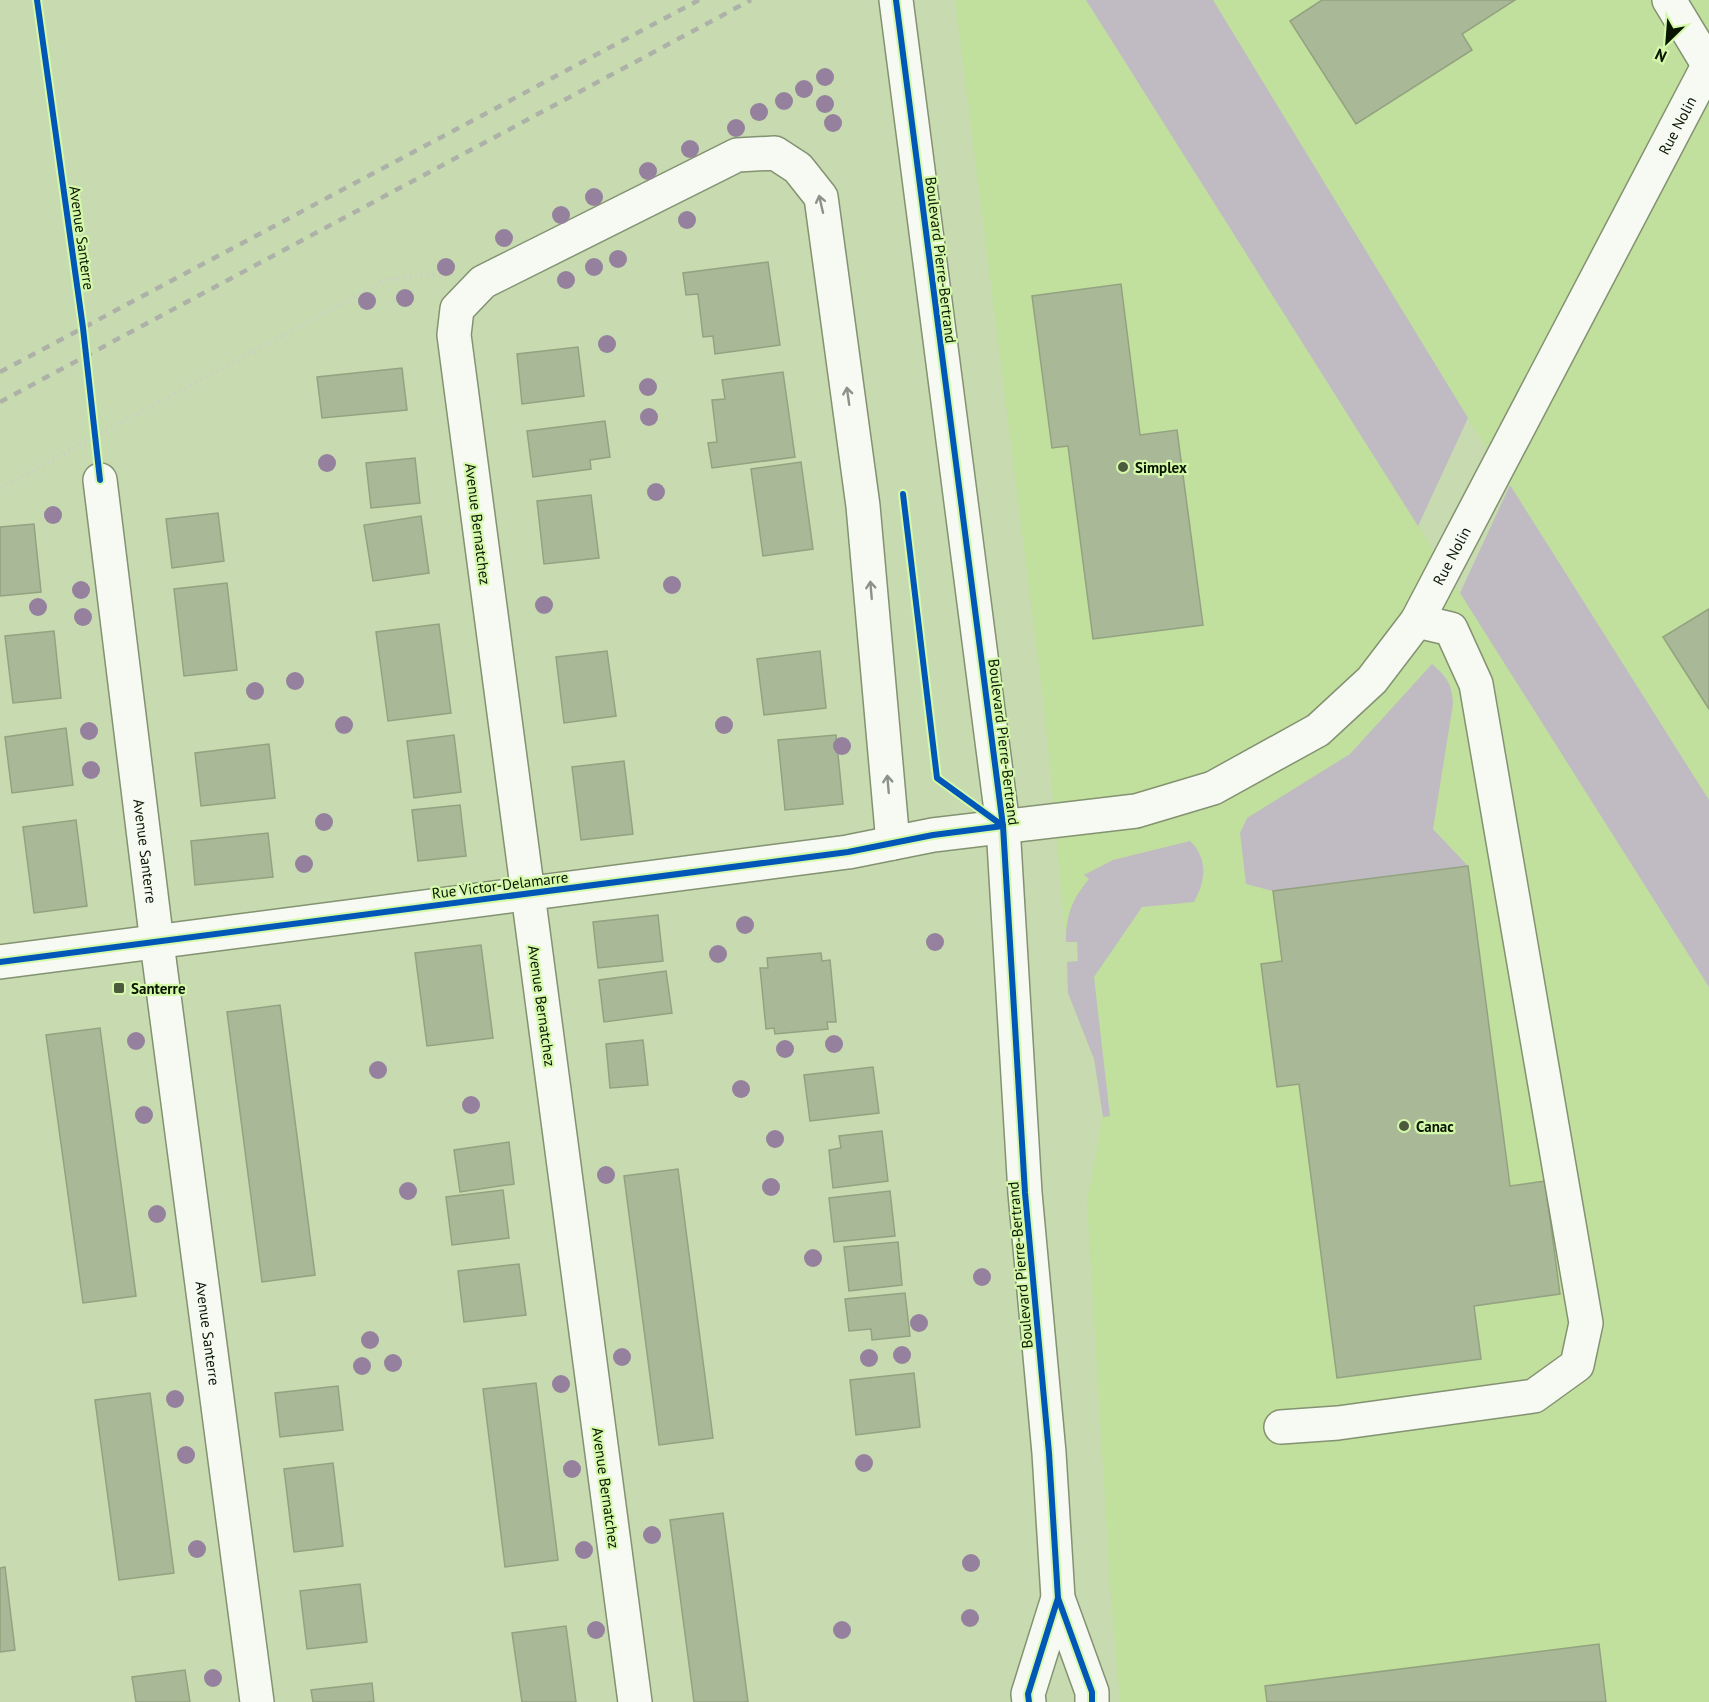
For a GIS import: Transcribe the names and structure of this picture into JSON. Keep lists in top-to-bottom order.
{
  "streets": {
    "street": [
      "Rue Nolin",
      "Avenue Santerre",
      "Boulevard Pierre-Bertrand",
      "Avenue Bernatchez",
      "Rue Victor-Delamarre"
    ]
  },
  "crossings": [
    ["Rue Nolin", "Boulevard Pierre-Bertrand"],
    ["Rue Nolin", "Rue Victor-Delamarre"],
    ["Avenue Santerre", "Rue Victor-Delamarre"],
    ["Boulevard Pierre-Bertrand", "Rue Victor-Delamarre"],
    ["Avenue Bernatchez", "Rue Victor-Delamarre"]
  ],
  "places": {
    "other": ["Simplex", "Canac"],
    "transit": ["Santerre"]
  },
  "north": "bottom left"
}
